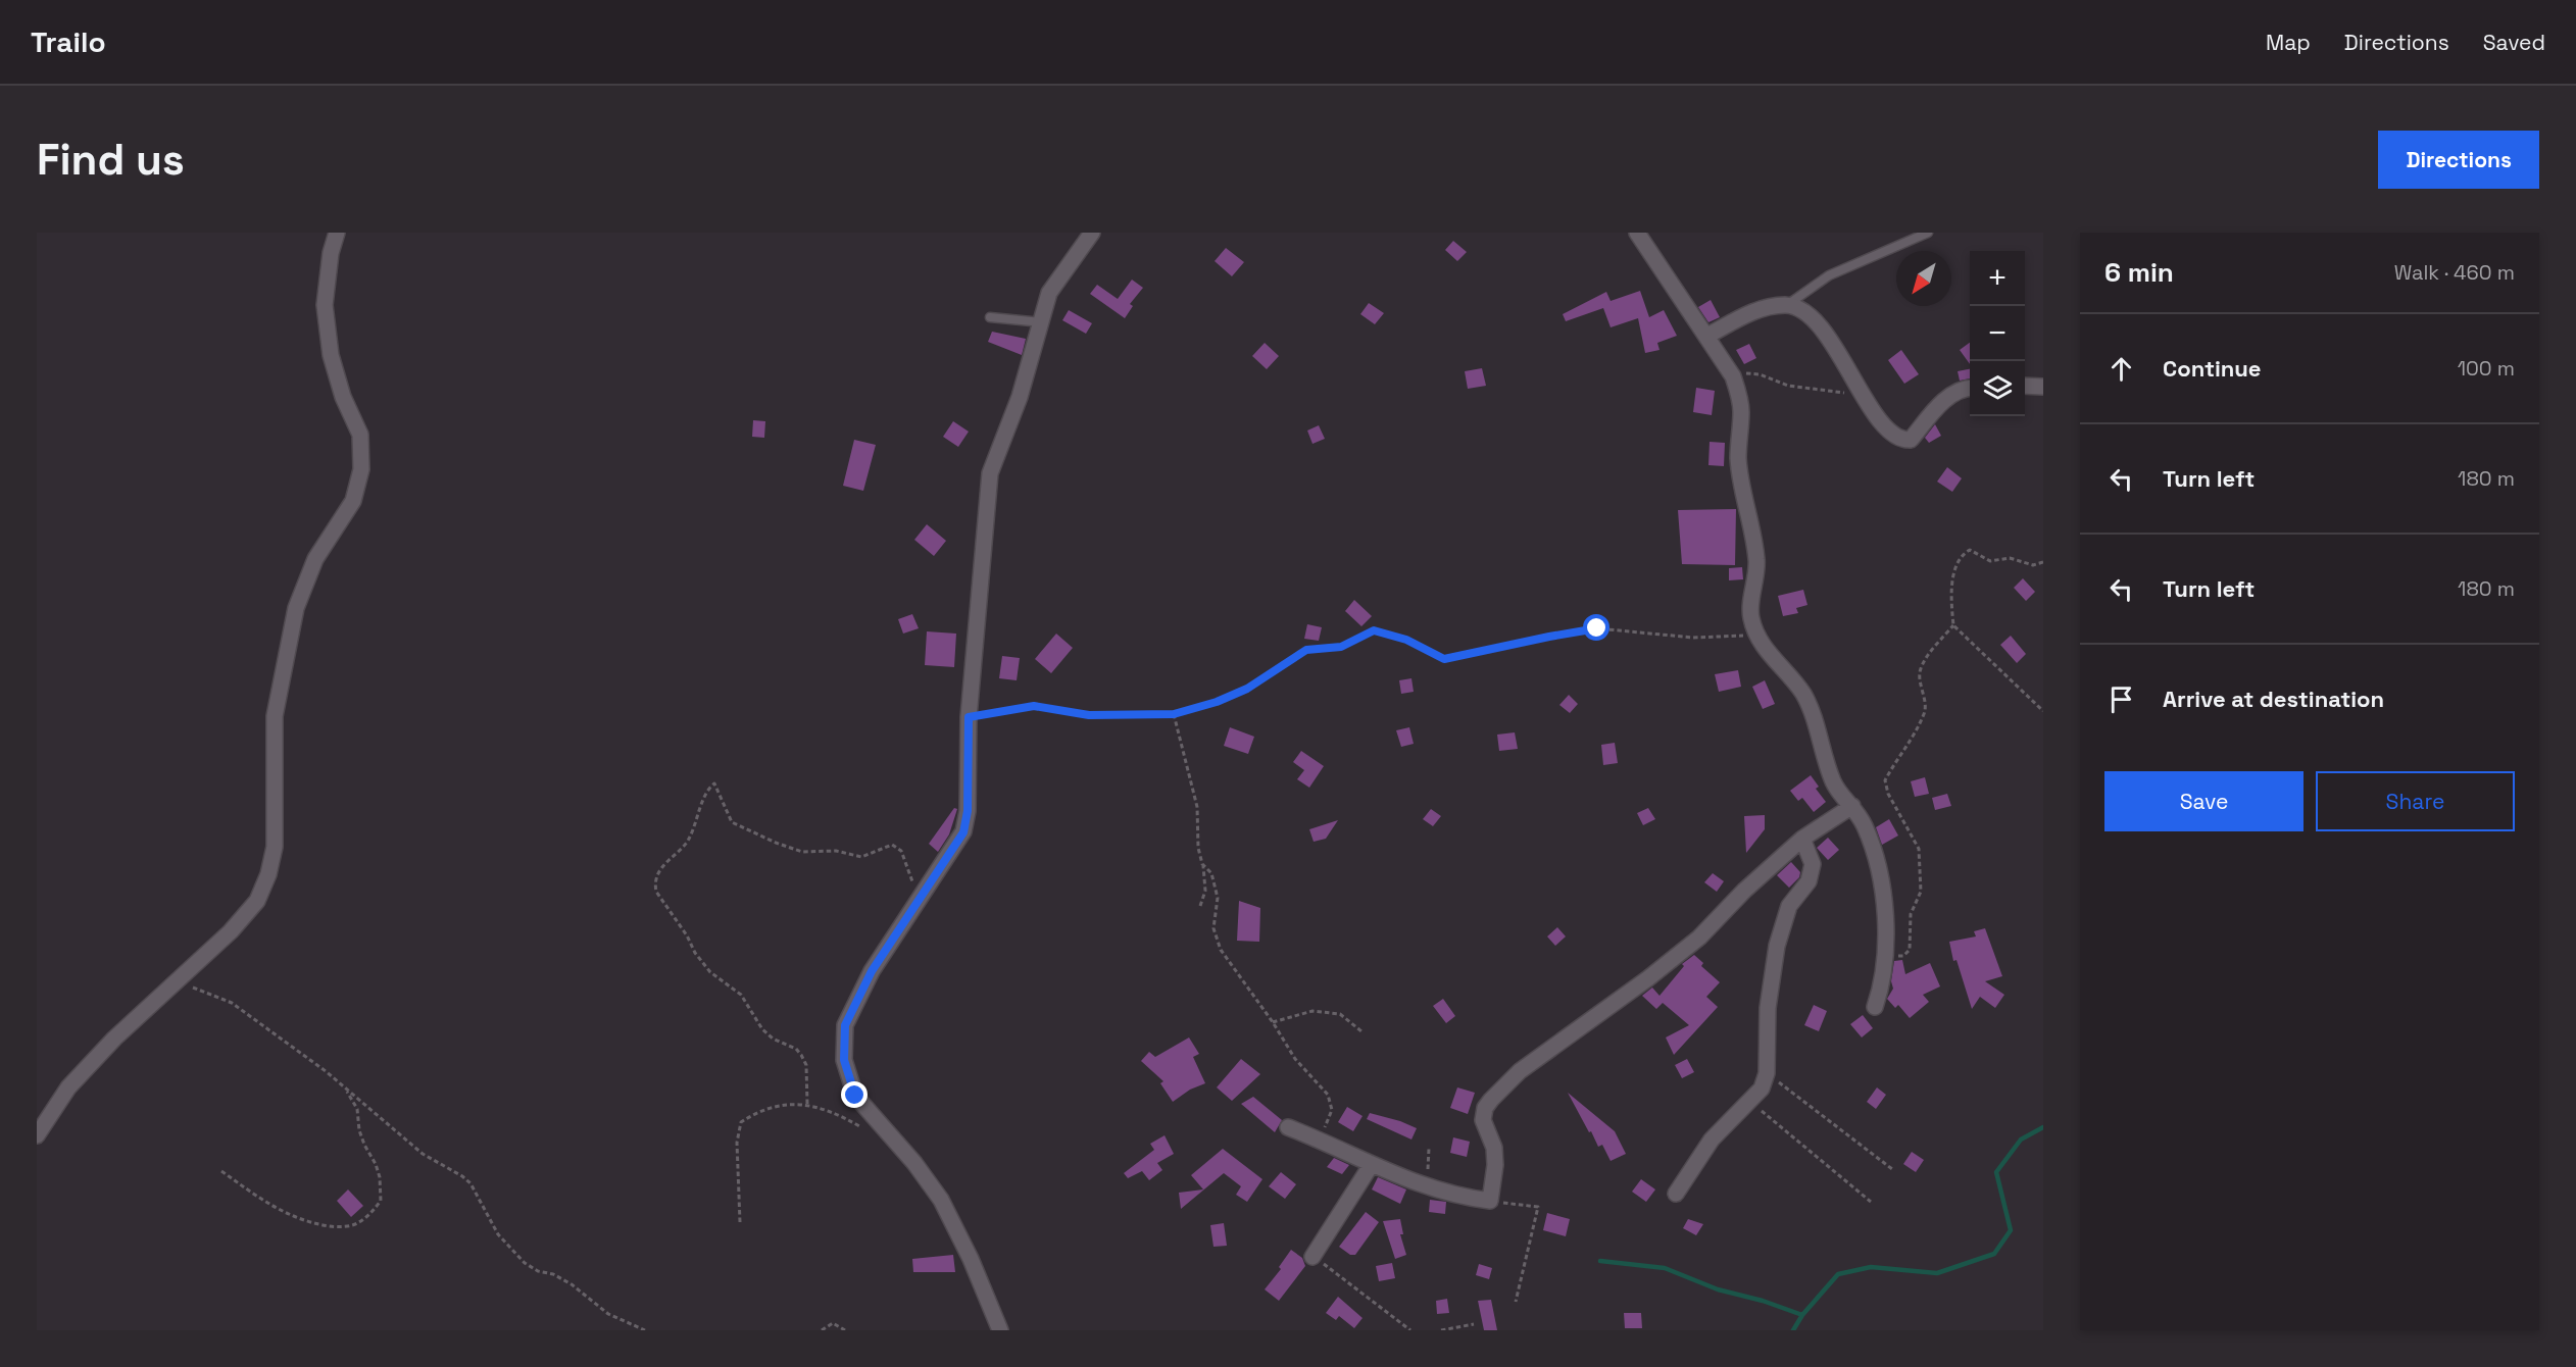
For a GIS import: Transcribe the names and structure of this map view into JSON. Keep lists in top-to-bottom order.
{
  "north": "bottom left",
  "page": {
    "header": "Trailo",
    "nav": ["Map", "Directions", "Saved"],
    "buttons": [
      "Directions",
      ["Save", "Share"]
    ],
    "title": "Find us",
    "heading": ["6 min", "Walk · 460 m"],
    "map_buttons": ["+", "−"],
    "list": [
      ["Continue", "100 m"],
      ["Turn left", "180 m"],
      ["Turn left", "180 m"],
      "Arrive at destination"
    ]
  }
}
